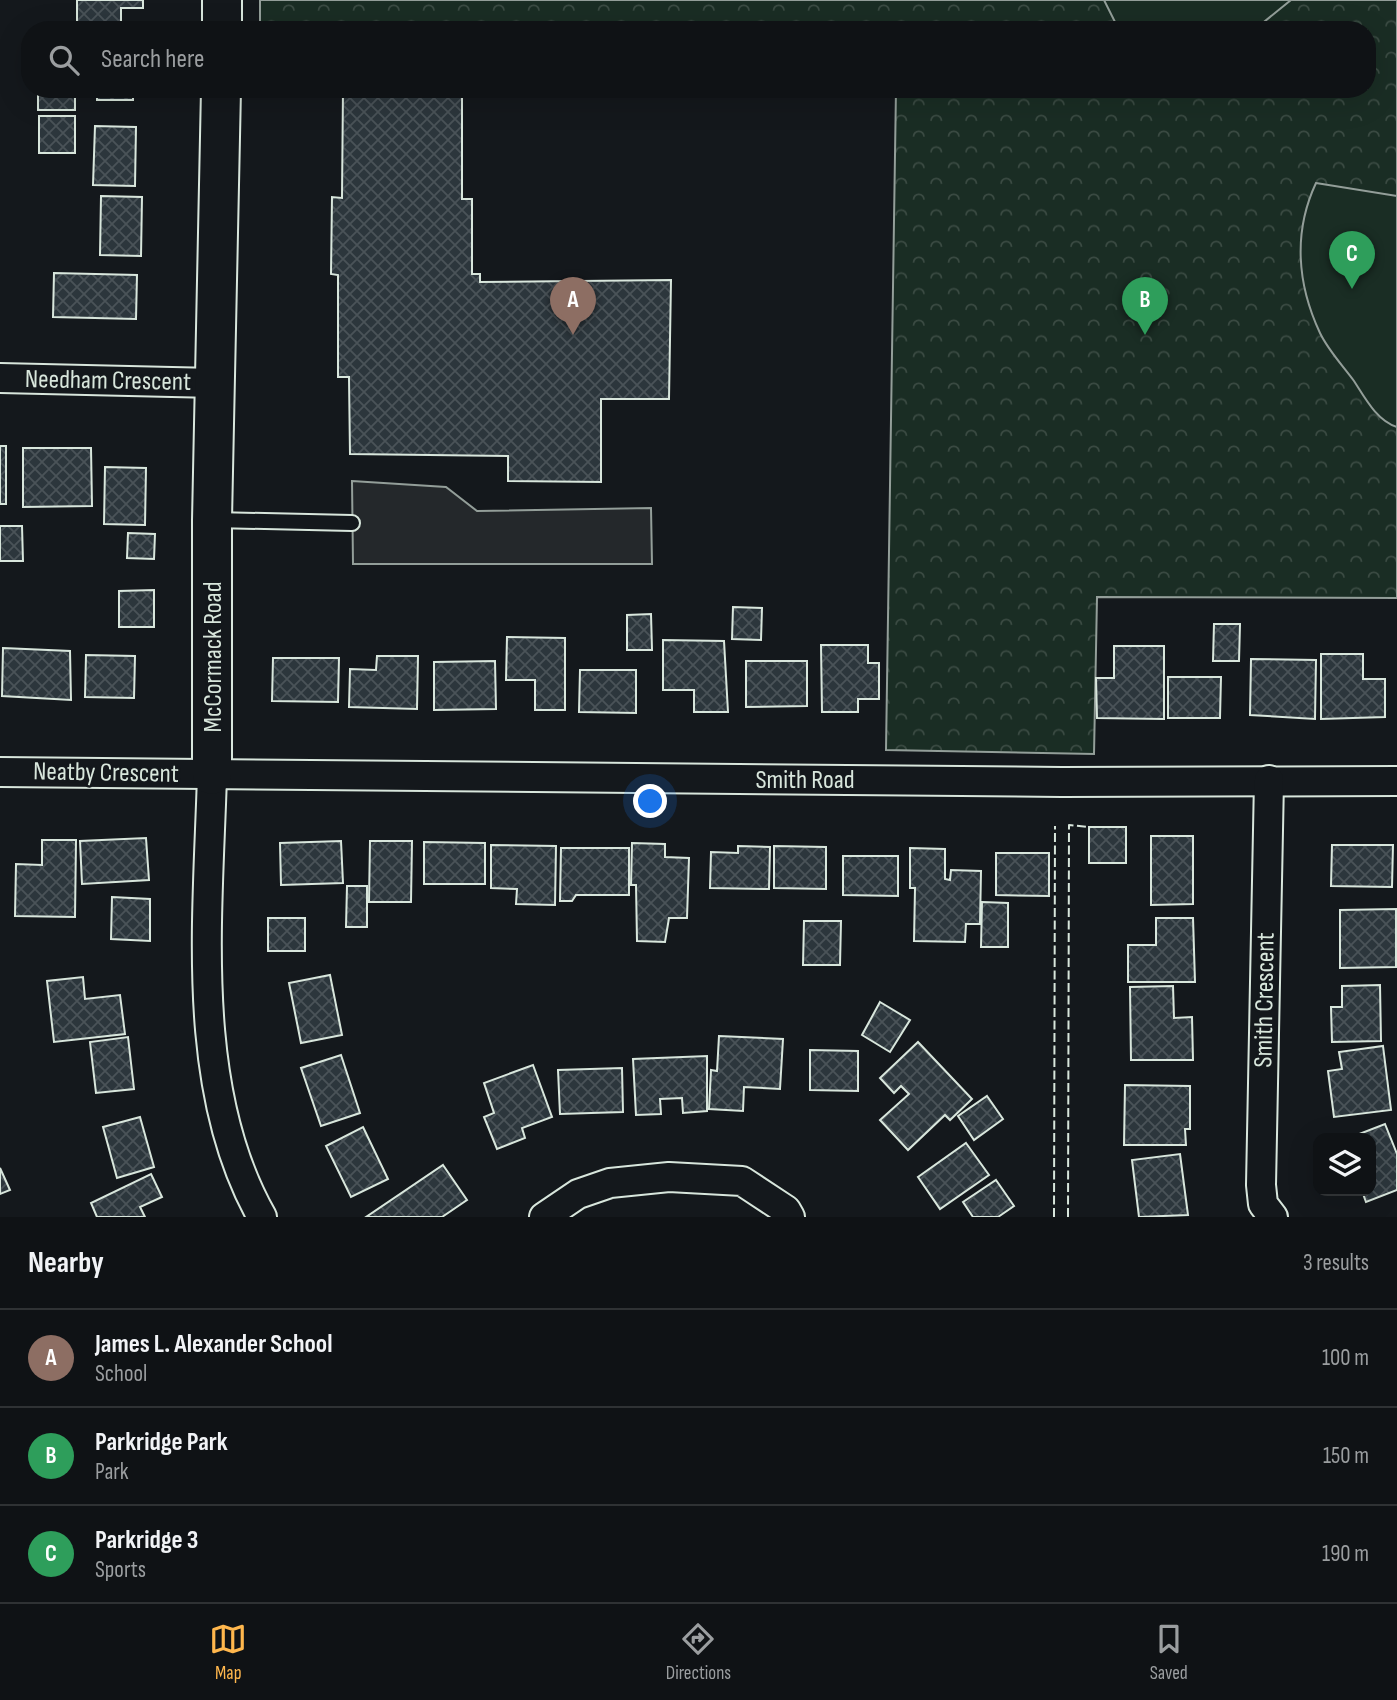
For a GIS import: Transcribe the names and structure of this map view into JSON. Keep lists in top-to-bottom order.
{
  "streets": {
    "street": [
      "Needham Crescent",
      "McCormack Road",
      "Neatby Crescent",
      "Smith Road",
      "Smith Crescent"
    ]
  },
  "crossings": [
    ["Needham Crescent", "McCormack Road"],
    ["McCormack Road", "Neatby Crescent"],
    ["McCormack Road", "Smith Road"],
    ["Neatby Crescent", "Smith Road"],
    ["Smith Road", "Smith Crescent"]
  ],
  "page": {
    "search": "Search here",
    "pins": ["C", "A", "B"],
    "heading": ["Nearby", "3 results"],
    "list": [
      {
        "mark": "A",
        "name": "James L. Alexander School",
        "note": "School",
        "value": "100 m"
      },
      {
        "mark": "B",
        "name": "Parkridge Park",
        "note": "Park",
        "value": "150 m"
      },
      {
        "mark": "C",
        "name": "Parkridge 3",
        "note": "Sports",
        "value": "190 m"
      }
    ],
    "nav": ["Map", "Directions", "Saved"]
  }
}
